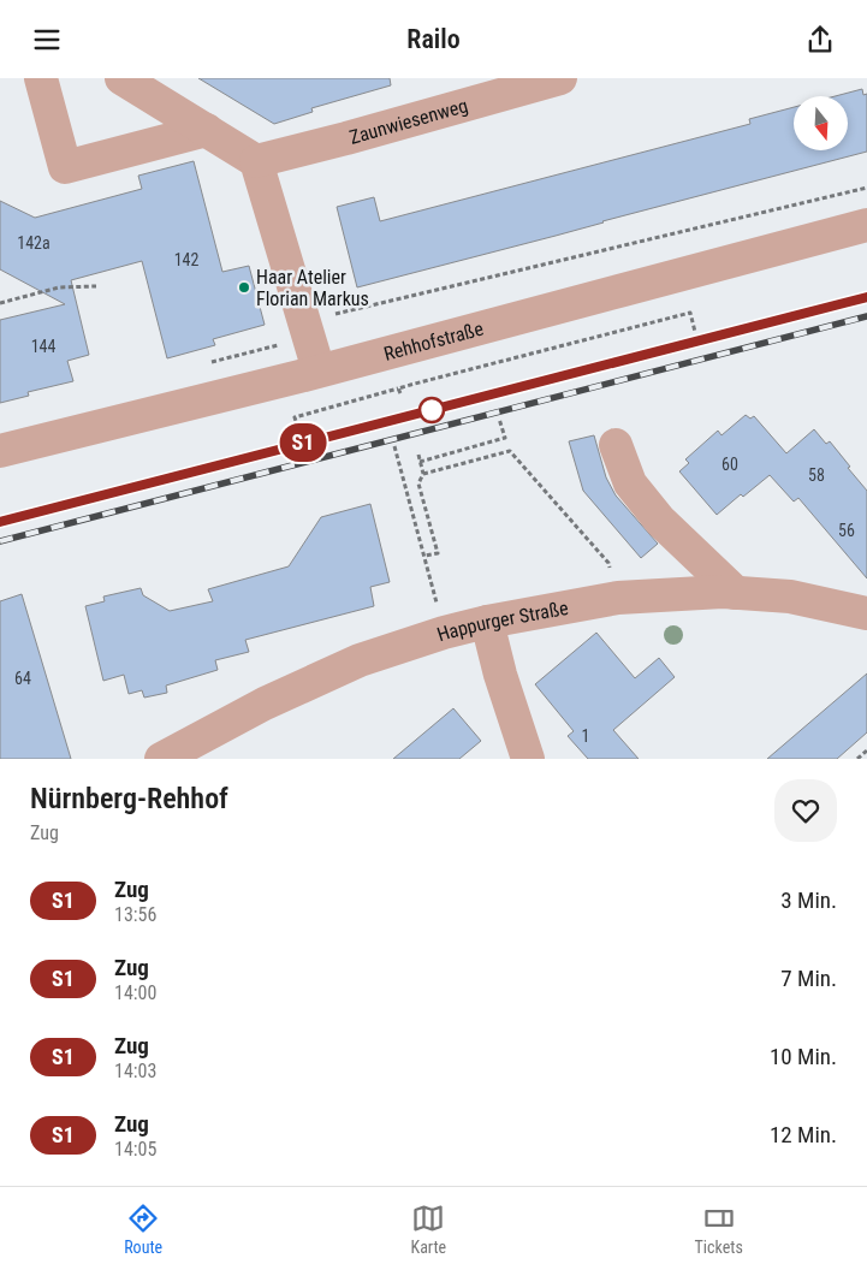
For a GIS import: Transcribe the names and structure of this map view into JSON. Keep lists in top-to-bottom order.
{
  "streets": {
    "street": ["Zaunwiesenweg", "Rehhofstraße", "Happurger Straße"]
  },
  "places": ["Haar Atelier Florian Markus"],
  "house_numbers": [
    "142a",
    "142",
    "144",
    "60",
    "58",
    "56",
    "64",
    "1"
  ],
  "north": "bottom",
  "page": {
    "header": "Railo",
    "on_map": "S1",
    "heading": ["Nürnberg-Rehhof", "Zug"],
    "list": [
      {
        "mark": "S1",
        "name": "Zug",
        "note": "13:56",
        "value": "3 Min."
      },
      {
        "mark": "S1",
        "name": "Zug",
        "note": "14:00",
        "value": "7 Min."
      },
      {
        "mark": "S1",
        "name": "Zug",
        "note": "14:03",
        "value": "10 Min."
      },
      {
        "mark": "S1",
        "name": "Zug",
        "note": "14:05",
        "value": "12 Min."
      }
    ],
    "tabs": ["Route", "Karte", "Tickets"]
  }
}
